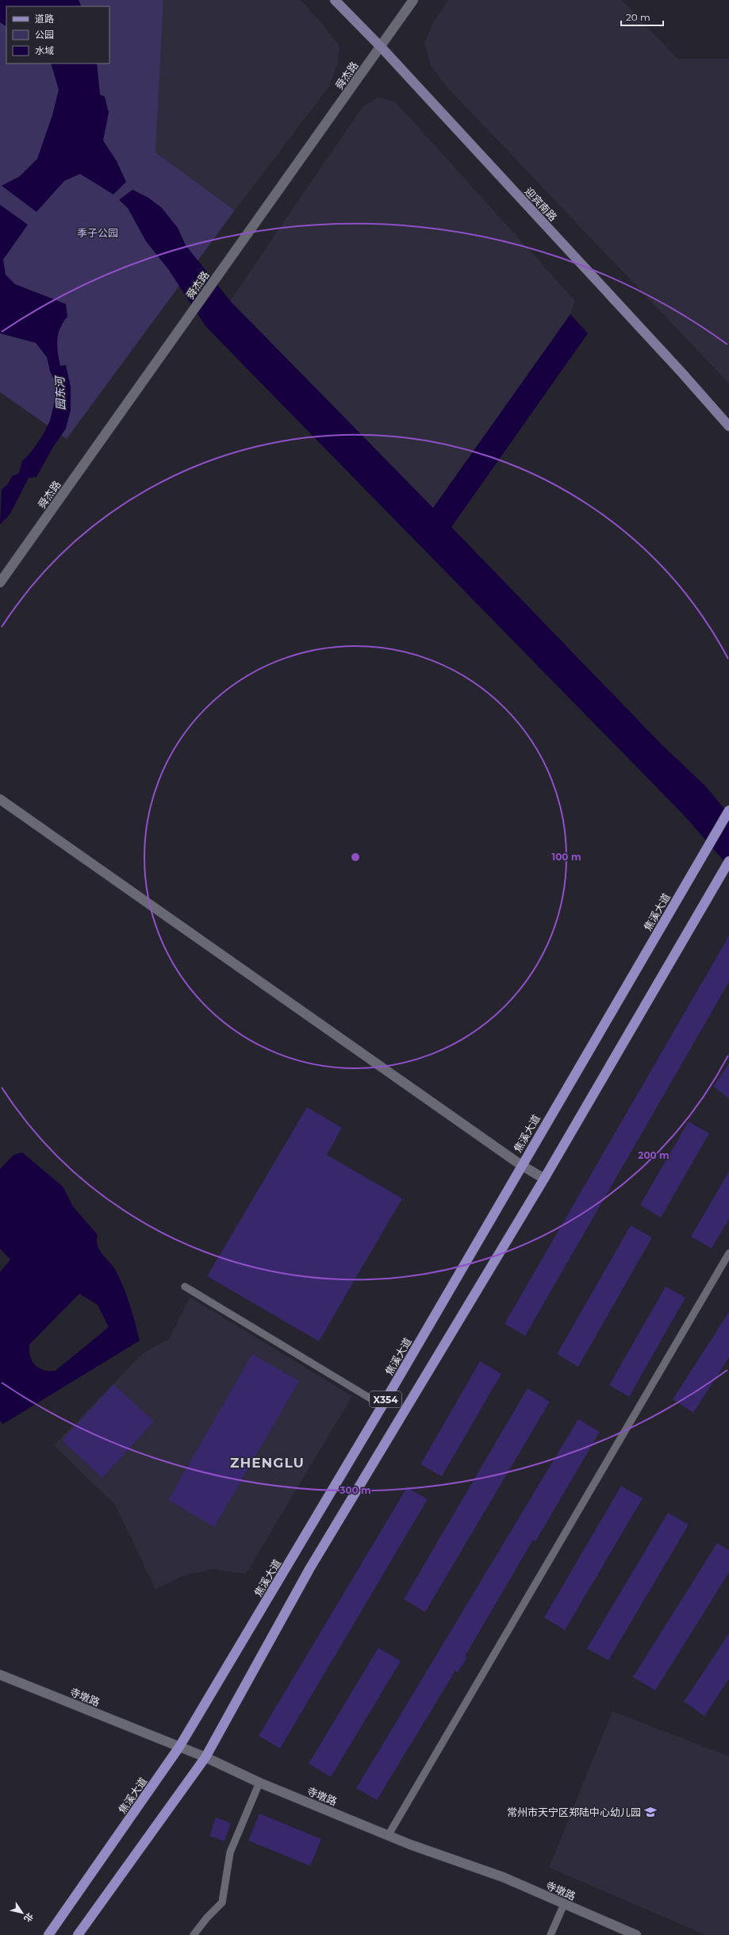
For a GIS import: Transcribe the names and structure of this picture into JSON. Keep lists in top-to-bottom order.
{
  "streets": {
    "main road": ["焦溪大道", "X354"],
    "street": ["舜杰路", "迎宾南路", "寺墩路"]
  },
  "crossings": [
    ["舜杰路", "迎宾南路"],
    ["焦溪大道", "寺墩路"],
    ["X354", "寺墩路"]
  ],
  "districts": ["ZHENGLU"],
  "water": ["园东河"],
  "parks": ["季子公园"],
  "places": {
    "school or university": ["常州市天宁区郑陆中心幼儿园"]
  },
  "legend": ["道路", "公园", "水域"],
  "scale_bar": "20 m",
  "north": "bottom right",
  "rings": ["100 m", "200 m", "300 m"]
}
